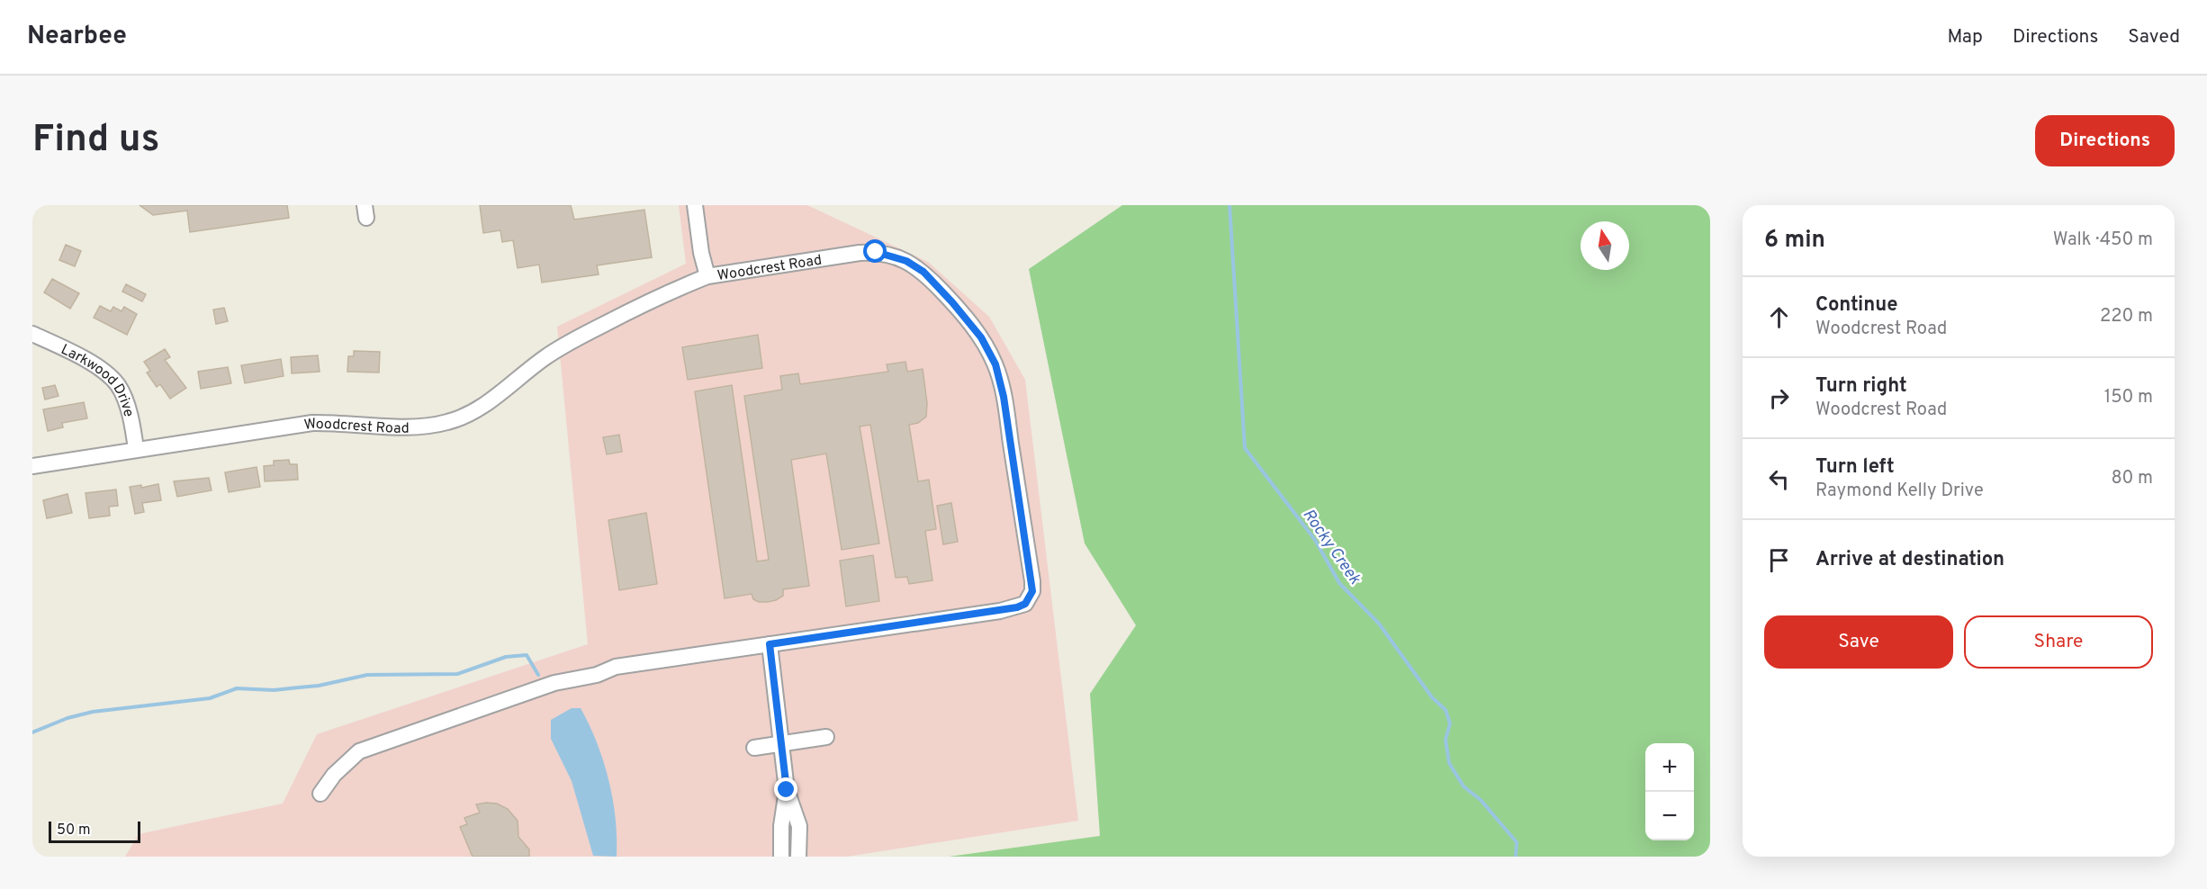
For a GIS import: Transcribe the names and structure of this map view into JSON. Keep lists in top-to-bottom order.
{
  "streets": {
    "street": ["Woodcrest Road", "Larkwood Drive"]
  },
  "crossings": [
    ["Woodcrest Road", "Larkwood Drive"]
  ],
  "water": ["Rocky Creek"],
  "scale_bar": "50 m",
  "north": "top",
  "page": {
    "header": "Nearbee",
    "nav": ["Map", "Directions", "Saved"],
    "buttons": [
      "Directions",
      ["Save", "Share"]
    ],
    "title": "Find us",
    "heading": ["6 min", "Walk · 450 m"],
    "list": [
      ["Continue", "Woodcrest Road", "220 m"],
      ["Turn right", "Woodcrest Road", "150 m"],
      ["Turn left", "Raymond Kelly Drive", "80 m"],
      "Arrive at destination"
    ],
    "map_buttons": ["+", "−"],
    "scale": "50 m"
  }
}
